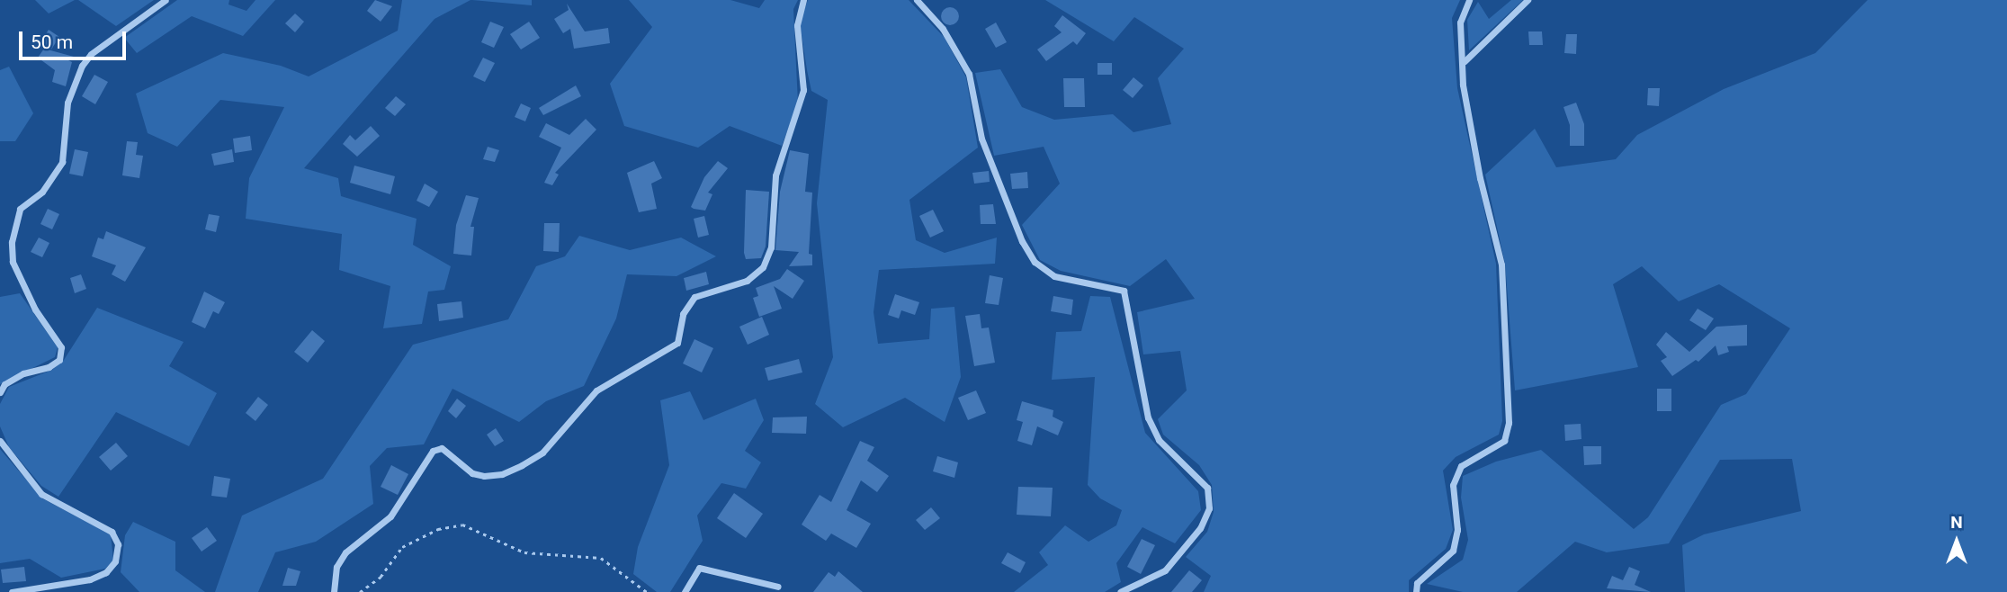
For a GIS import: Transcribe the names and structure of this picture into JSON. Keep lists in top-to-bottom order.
{
  "scale_bar": "50 m",
  "north": "top"
}
